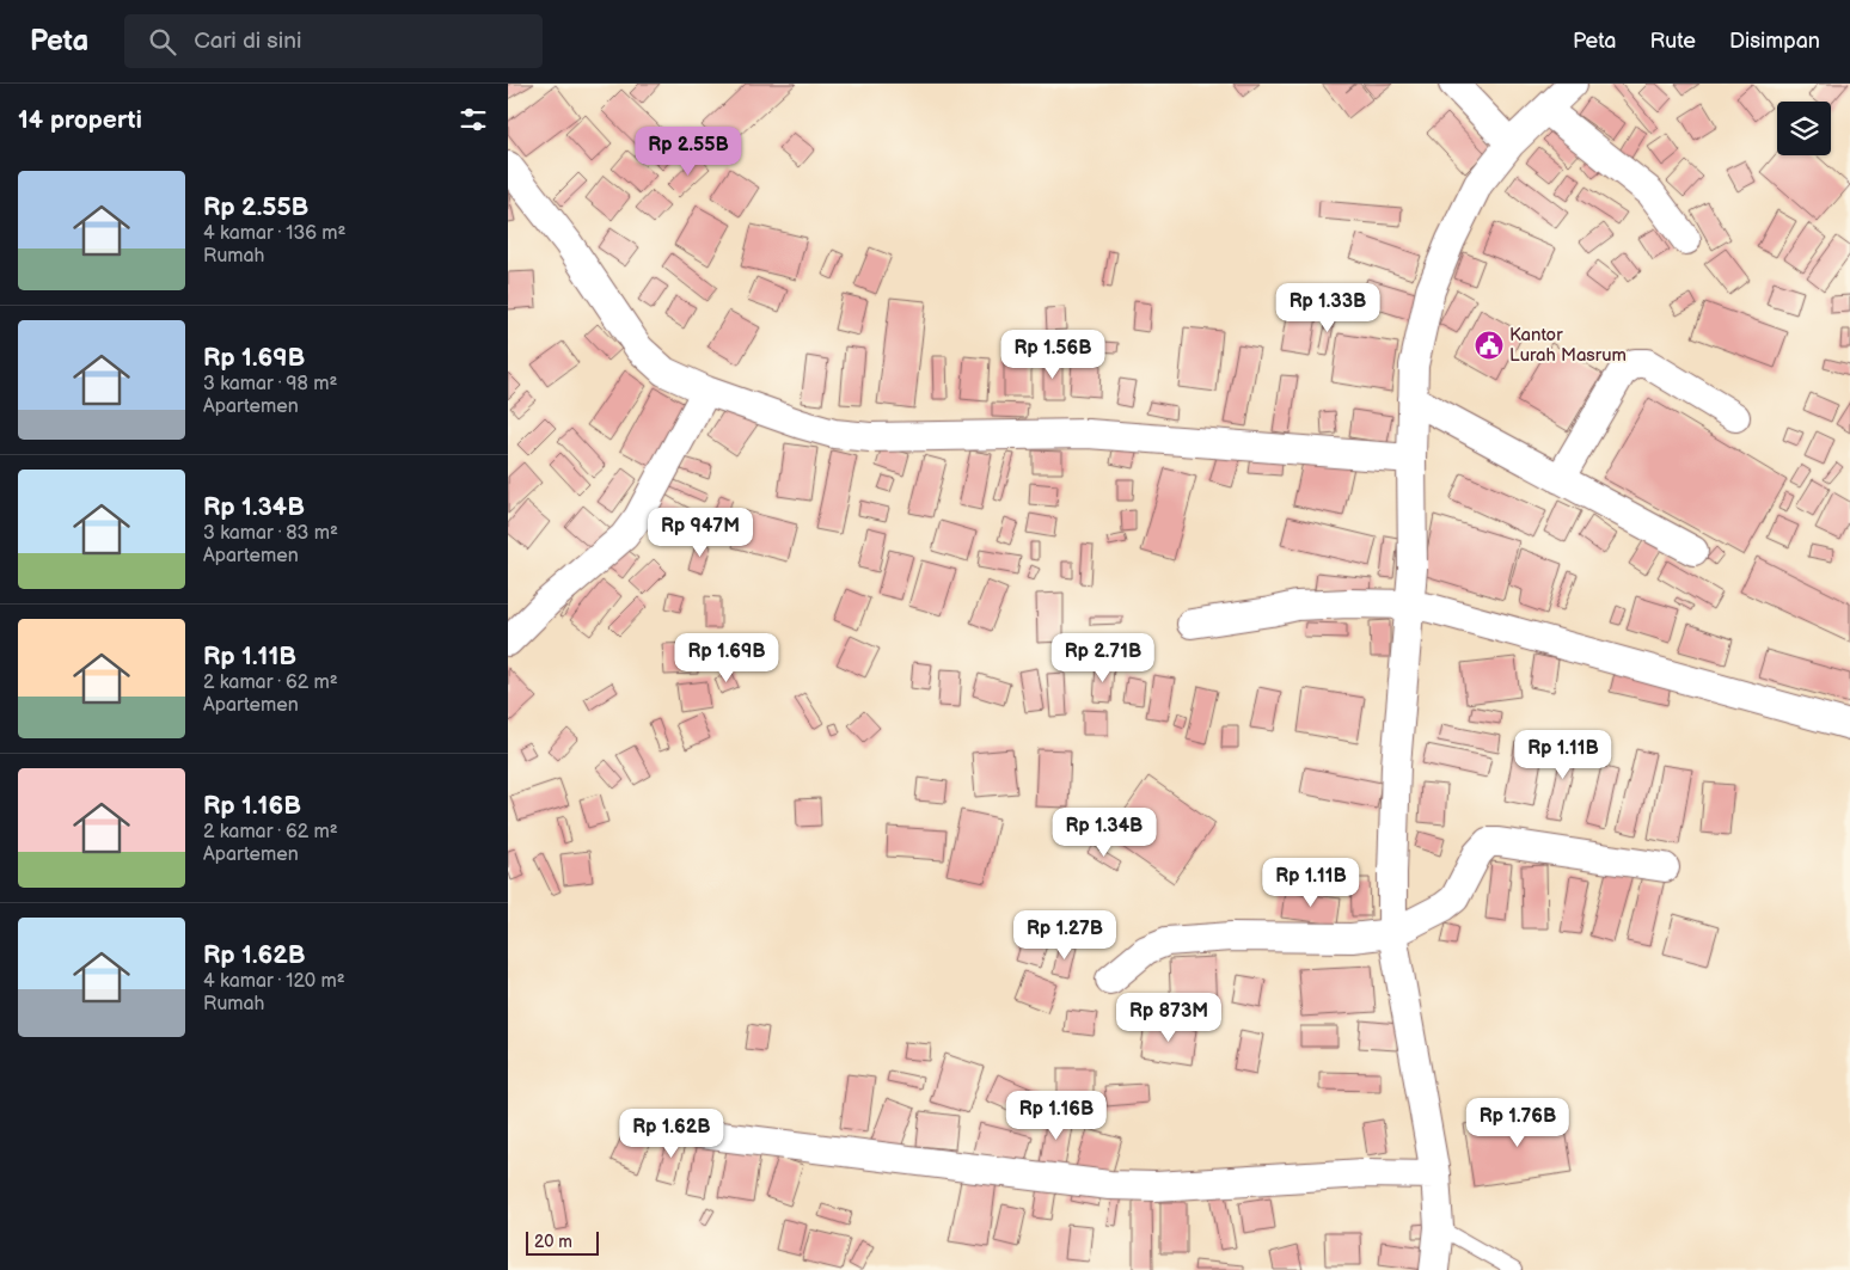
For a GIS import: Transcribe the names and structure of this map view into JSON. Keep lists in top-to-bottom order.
{
  "places": {
    "public building": ["Kantor Lurah Masrum"]
  },
  "scale_bar": "20 m",
  "page": {
    "header": "Peta",
    "search": "Cari di sini",
    "nav": ["Peta", "Rute", "Disimpan"],
    "heading": "14 properti",
    "price": [
      "Rp 2.55B",
      "Rp 1.33B",
      "Rp 1.56B",
      "Rp 947M",
      "Rp 1.69B",
      "Rp 2.71B",
      "Rp 1.11B",
      "Rp 1.34B",
      "Rp 1.11B",
      "Rp 1.27B",
      "Rp 873M",
      "Rp 1.16B",
      "Rp 1.76B",
      "Rp 1.62B"
    ],
    "list": [
      {
        "name": "Rp 2.55B",
        "note": "4 kamar · 136 m² · Rumah"
      },
      {
        "name": "Rp 1.69B",
        "note": "3 kamar · 98 m² · Apartemen"
      },
      {
        "name": "Rp 1.34B",
        "note": "3 kamar · 83 m² · Apartemen"
      },
      {
        "name": "Rp 1.11B",
        "note": "2 kamar · 62 m² · Apartemen"
      },
      {
        "name": "Rp 1.16B",
        "note": "2 kamar · 62 m² · Apartemen"
      },
      {
        "name": "Rp 1.62B",
        "note": "4 kamar · 120 m² · Rumah"
      }
    ],
    "scale": "20 m"
  }
}
